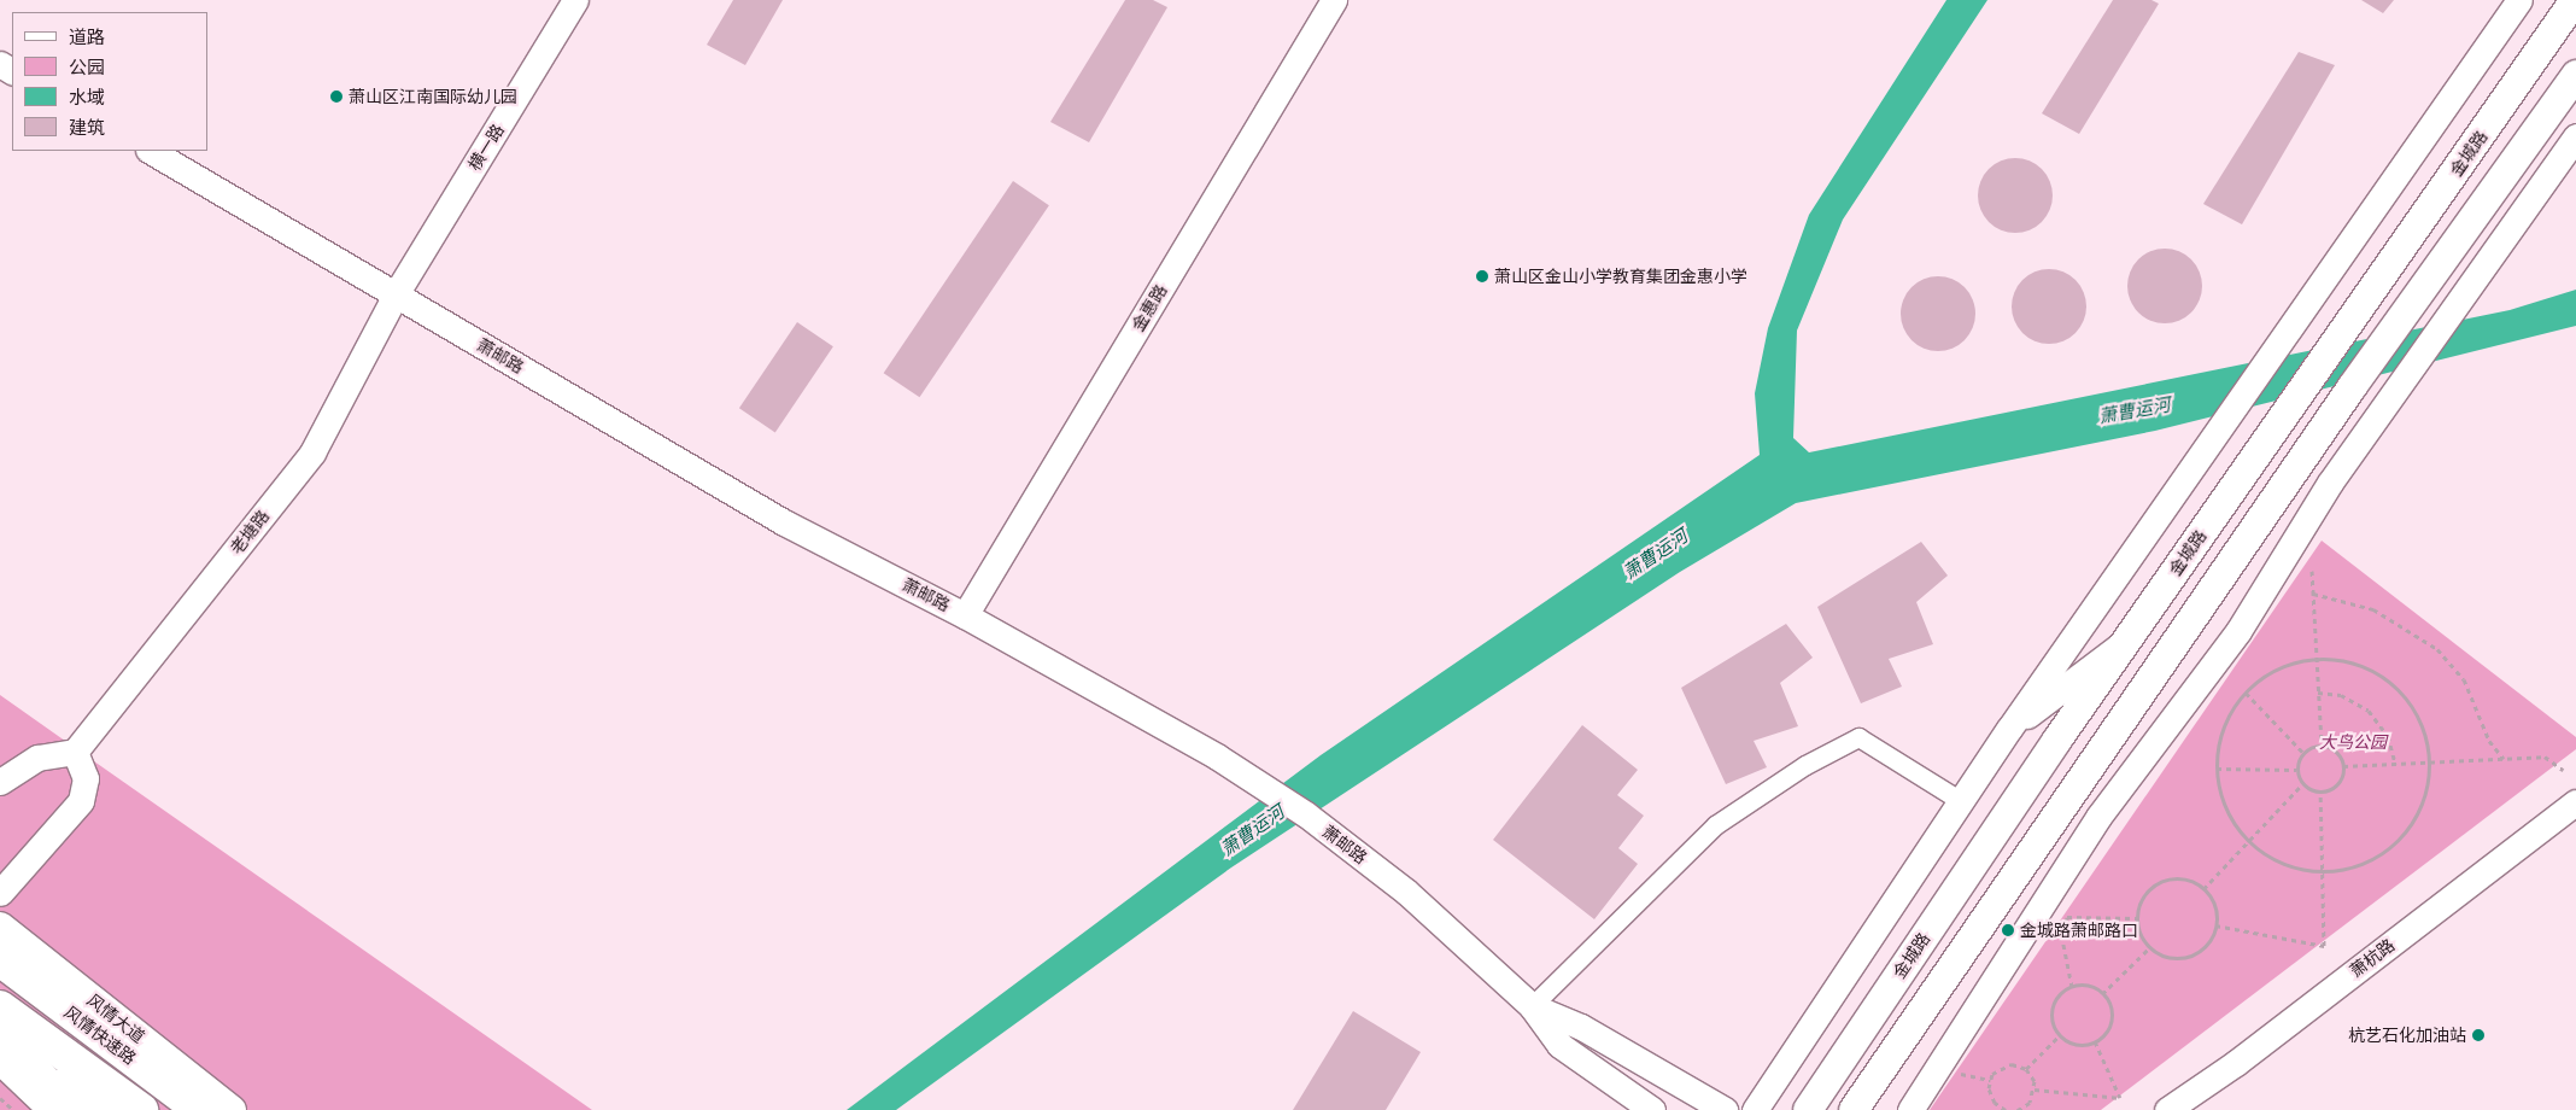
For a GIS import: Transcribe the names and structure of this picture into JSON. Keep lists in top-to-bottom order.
{
  "streets": {
    "highway": ["风情快速路"],
    "main road": [
      "横一路",
      "金城路",
      "金惠路",
      "萧邮路",
      "老塘路",
      "萧杭路",
      "风情大道"
    ]
  },
  "crossings": [
    ["横一路", "萧邮路"],
    ["横一路", "老塘路"],
    ["金惠路", "萧邮路"],
    ["萧邮路", "老塘路"]
  ],
  "water": ["萧曹运河"],
  "parks": ["大鸟公园"],
  "places": [
    "萧山区江南国际幼儿园",
    "萧山区金山小学教育集团金惠小学",
    "金城路萧邮路口",
    "杭艺石化加油站"
  ],
  "legend": [
    "道路",
    "公园",
    "水域",
    "建筑"
  ]
}
